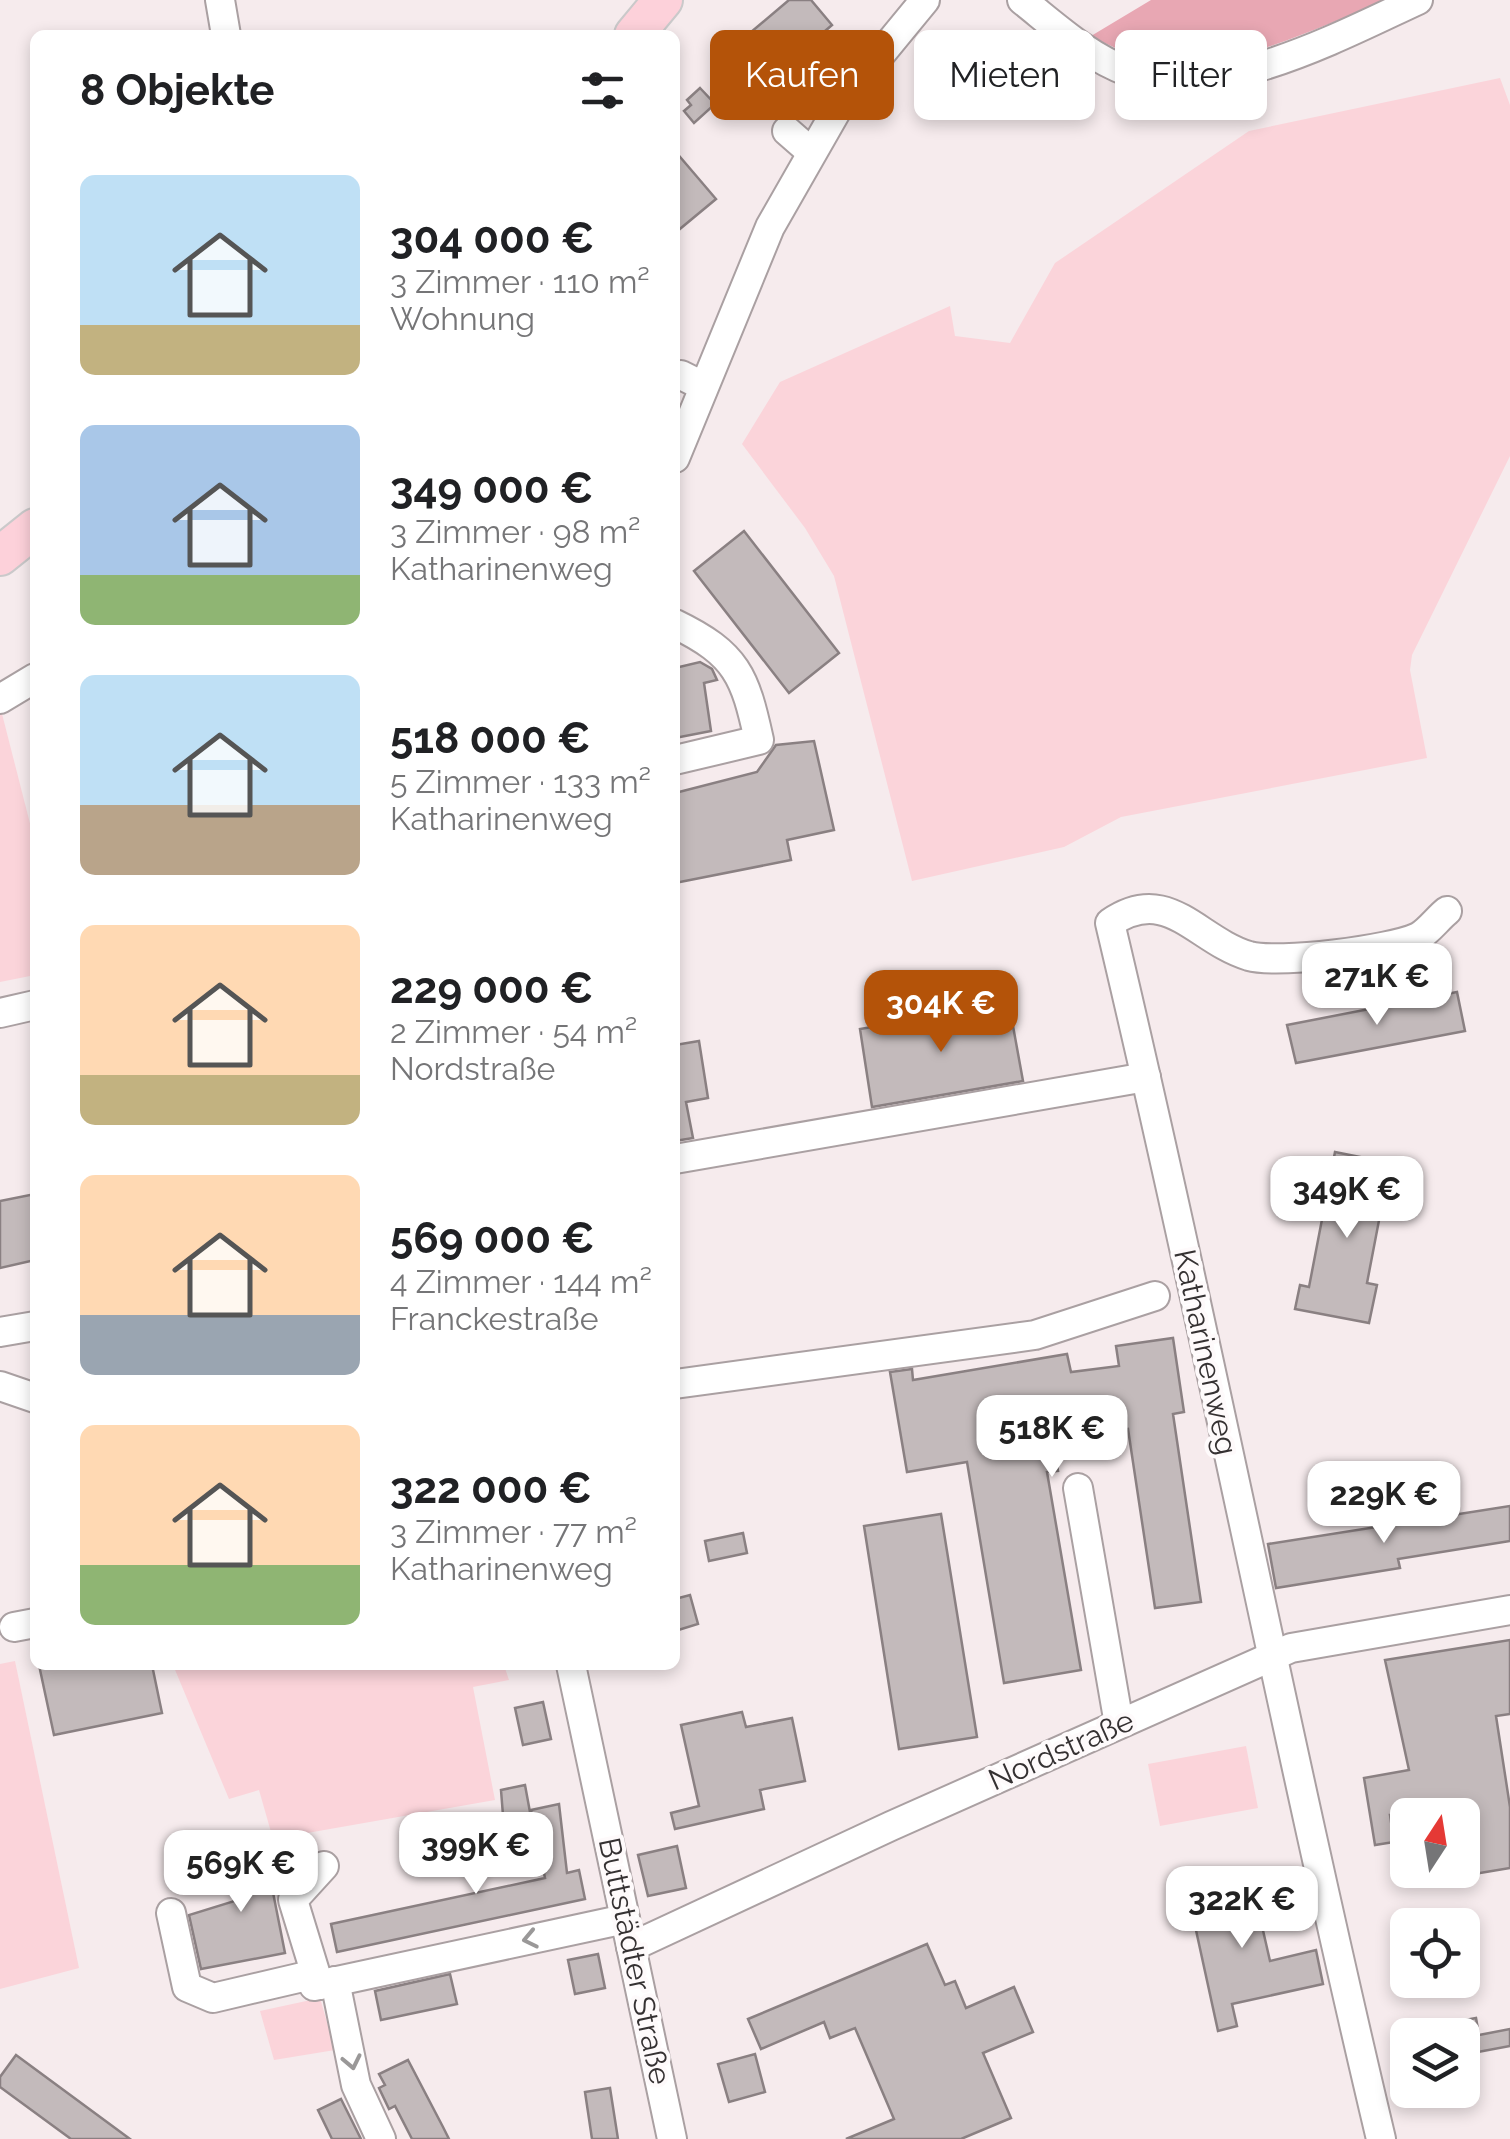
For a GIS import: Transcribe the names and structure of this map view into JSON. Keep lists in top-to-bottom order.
{
  "streets": {
    "street": ["Katharinenweg", "Nordstraße", "Buttstädter Straße"]
  },
  "crossings": [
    ["Katharinenweg", "Nordstraße"],
    ["Nordstraße", "Buttstädter Straße"]
  ],
  "north": "top",
  "page": {
    "chip": ["Kaufen", "Mieten", "Filter"],
    "heading": "8 Objekte",
    "list": [
      {
        "name": "304 000 €",
        "note": "3 Zimmer · 110 m² · Wohnung"
      },
      {
        "name": "349 000 €",
        "note": "3 Zimmer · 98 m² · Katharinenweg"
      },
      {
        "name": "518 000 €",
        "note": "5 Zimmer · 133 m² · Katharinenweg"
      },
      {
        "name": "229 000 €",
        "note": "2 Zimmer · 54 m² · Nordstraße"
      },
      {
        "name": "569 000 €",
        "note": "4 Zimmer · 144 m² · Franckestraße"
      },
      {
        "name": "322 000 €",
        "note": "3 Zimmer · 77 m² · Katharinenweg"
      }
    ],
    "price": [
      "271K €",
      "304K €",
      "349K €",
      "518K €",
      "229K €",
      "399K €",
      "569K €",
      "322K €"
    ]
  }
}
